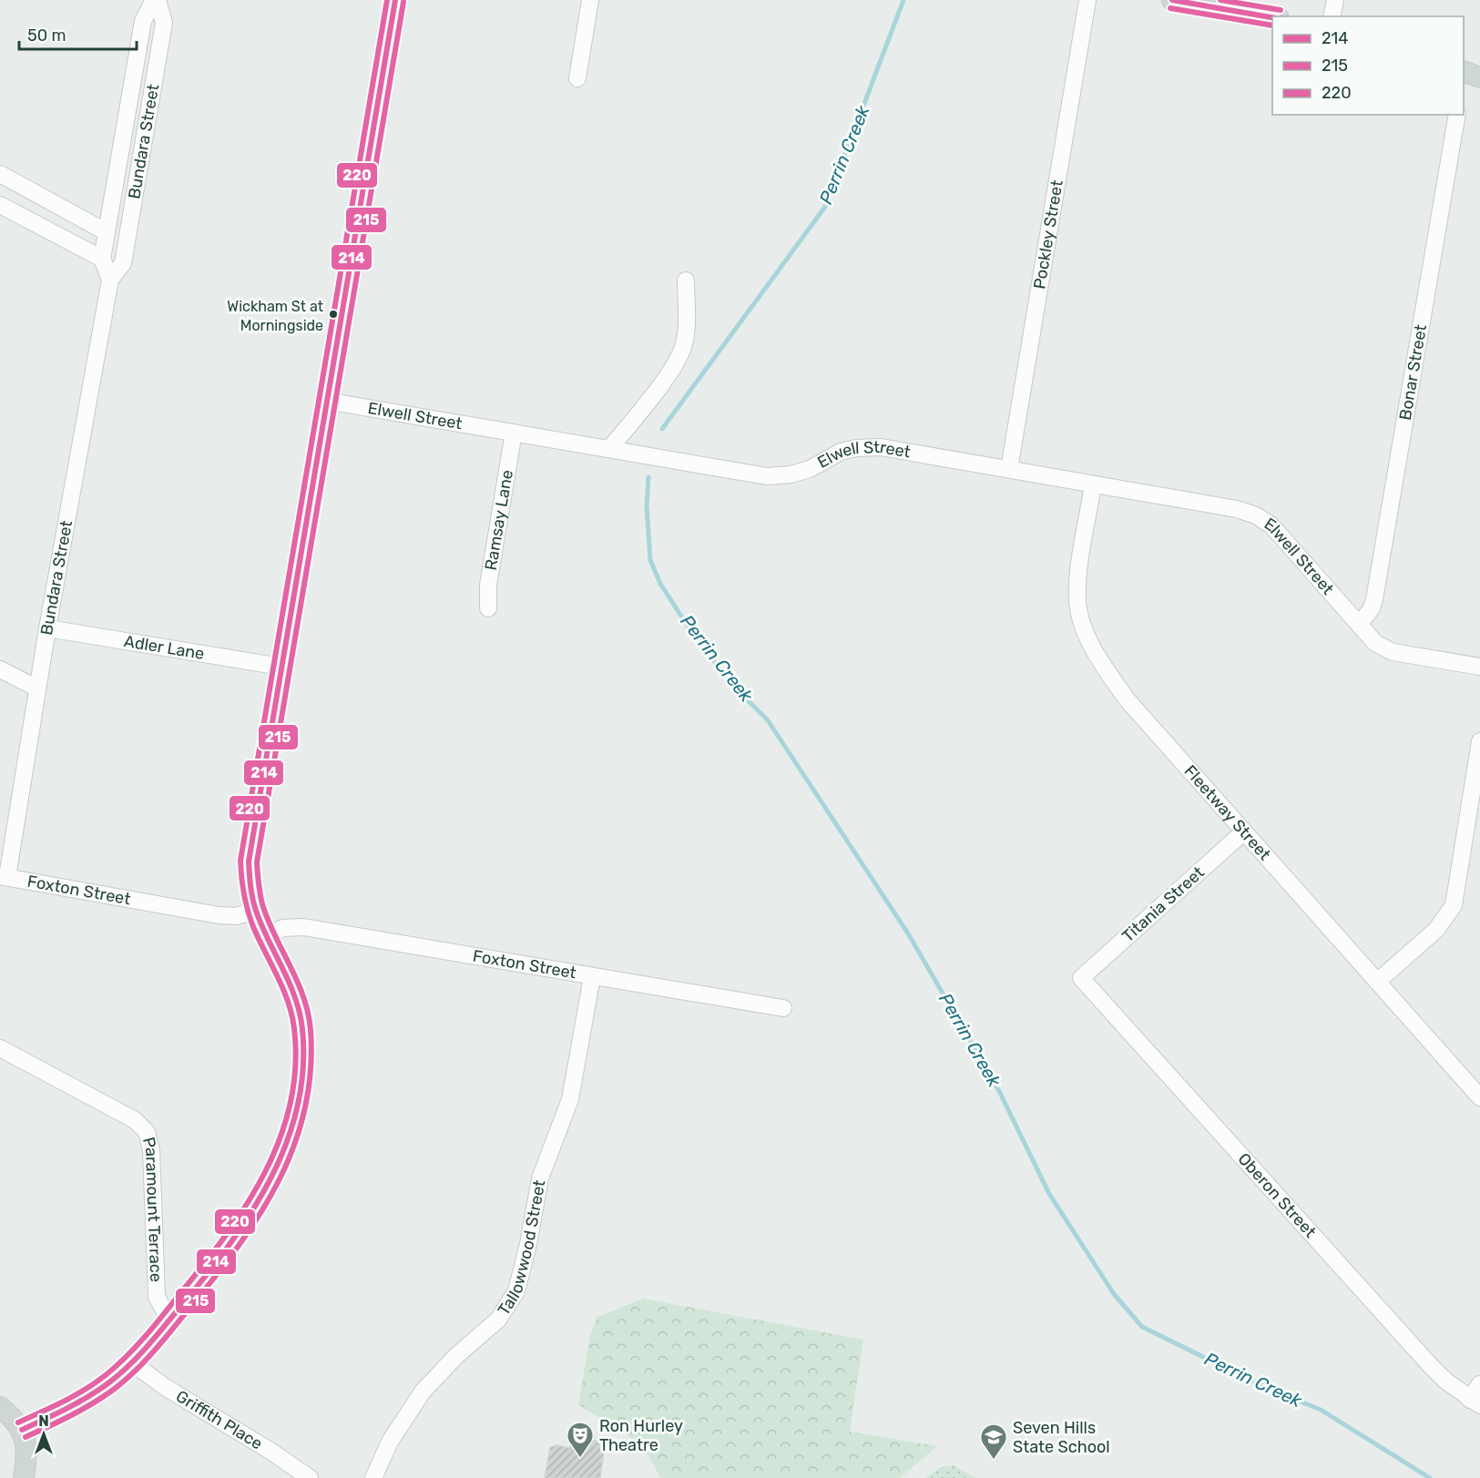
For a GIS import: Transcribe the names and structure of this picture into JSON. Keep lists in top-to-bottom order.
{
  "streets": {
    "street": [
      "Bundara Street",
      "Pockley Street",
      "Bonar Street",
      "Elwell Street",
      "Ramsay Lane",
      "Adler Lane",
      "Fleetway Street",
      "Foxton Street",
      "Titania Street",
      "Oberon Street",
      "Paramount Terrace",
      "Tallowwood Street",
      "Griffith Place"
    ]
  },
  "crossings": [
    ["Bundara Street", "Adler Lane"],
    ["Bundara Street", "Foxton Street"],
    ["Pockley Street", "Elwell Street"],
    ["Bonar Street", "Elwell Street"],
    ["Elwell Street", "Ramsay Lane"],
    ["Elwell Street", "Fleetway Street"],
    ["Fleetway Street", "Titania Street"],
    ["Foxton Street", "Tallowwood Street"],
    ["Titania Street", "Oberon Street"]
  ],
  "water": ["Perrin Creek"],
  "places": {
    "other": ["Wickham St at Morningside"],
    "theatre": ["Ron Hurley Theatre"],
    "school or university": ["Seven Hills State School"]
  },
  "lines": ["transit line 214", "transit line 220", "transit line 215"],
  "legend": ["214", "215", "220"],
  "scale_bar": "50 m",
  "north": "top"
}
